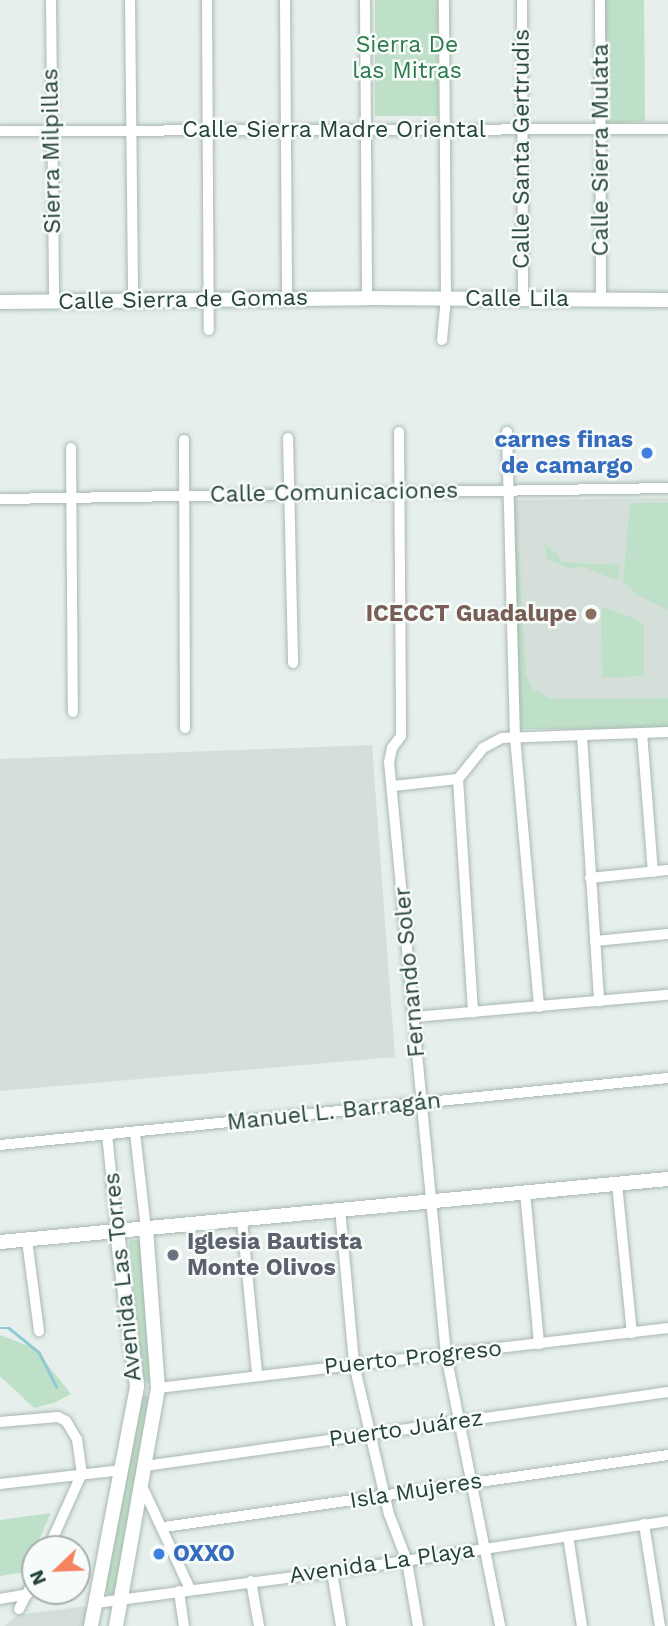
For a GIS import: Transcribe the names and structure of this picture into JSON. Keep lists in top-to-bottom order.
{
  "streets": {
    "street": [
      "Calle Sierra Madre Oriental",
      "Calle Santa Gertrudis",
      "Calle Sierra Mulata",
      "Sierra Milpillas",
      "Calle Lila",
      "Calle Sierra de Gomas",
      "Calle Comunicaciones",
      "Fernando Soler",
      "Manuel L. Barragán",
      "Avenida Las Torres",
      "Puerto Progreso",
      "Puerto Juárez",
      "Isla Mujeres",
      "Avenida La Playa"
    ]
  },
  "crossings": [
    ["Calle Sierra Madre Oriental", "Calle Santa Gertrudis"],
    ["Calle Sierra Madre Oriental", "Calle Sierra Mulata"],
    ["Calle Sierra Madre Oriental", "Sierra Milpillas"],
    ["Calle Santa Gertrudis", "Calle Lila"],
    ["Calle Sierra Mulata", "Calle Lila"],
    ["Sierra Milpillas", "Calle Sierra de Gomas"],
    ["Calle Lila", "Calle Sierra de Gomas"],
    ["Calle Comunicaciones", "Fernando Soler"],
    ["Fernando Soler", "Manuel L. Barragán"],
    ["Fernando Soler", "Puerto Progreso"],
    ["Fernando Soler", "Puerto Juárez"],
    ["Fernando Soler", "Isla Mujeres"],
    ["Fernando Soler", "Avenida La Playa"],
    ["Manuel L. Barragán", "Avenida Las Torres"],
    ["Avenida Las Torres", "Puerto Progreso"],
    ["Avenida Las Torres", "Puerto Juárez"],
    ["Avenida Las Torres", "Avenida La Playa"]
  ],
  "parks": ["Sierra De las Mitras"],
  "places": [
    "carnes finas de camargo",
    "ICECCT Guadalupe",
    "Iglesia Bautista Monte Olivos",
    "OXXO"
  ],
  "north": "bottom left"
}
